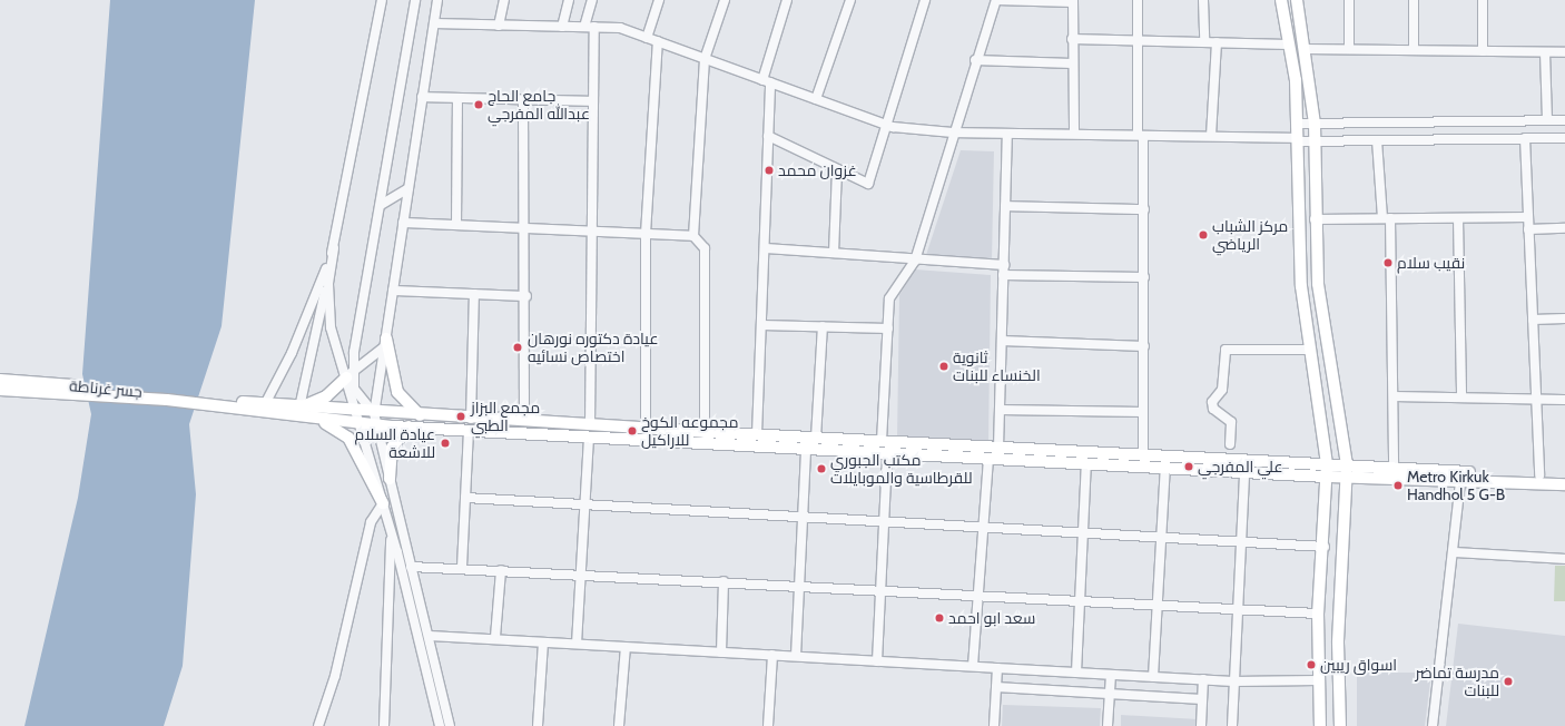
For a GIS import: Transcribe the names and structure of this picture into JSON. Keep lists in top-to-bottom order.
{
  "streets": {
    "main road": ["جسر غرناطة"]
  },
  "places": [
    "جامع الحاج عبدالله المفرجي",
    "غزوان محمد",
    "مركز الشباب الرياضي",
    "نقيب سلام",
    "عيادة دكتوره نورهان اختصاص نسائيه",
    "ثانوية الخنساء للبنات",
    "مجمع البزاز الطبي",
    "مجموعه الكوخ للاراكيل",
    "عيادة السلام للاشعة",
    "علي المفرجي",
    "مكتب الجبوري للقرطاسية والموبايلات",
    "Metro Kirkuk Handhol 5 G-B",
    "سعد ابو احمد",
    "اسواق ريبين",
    "مدرسة تماضر للبنات"
  ]
}
